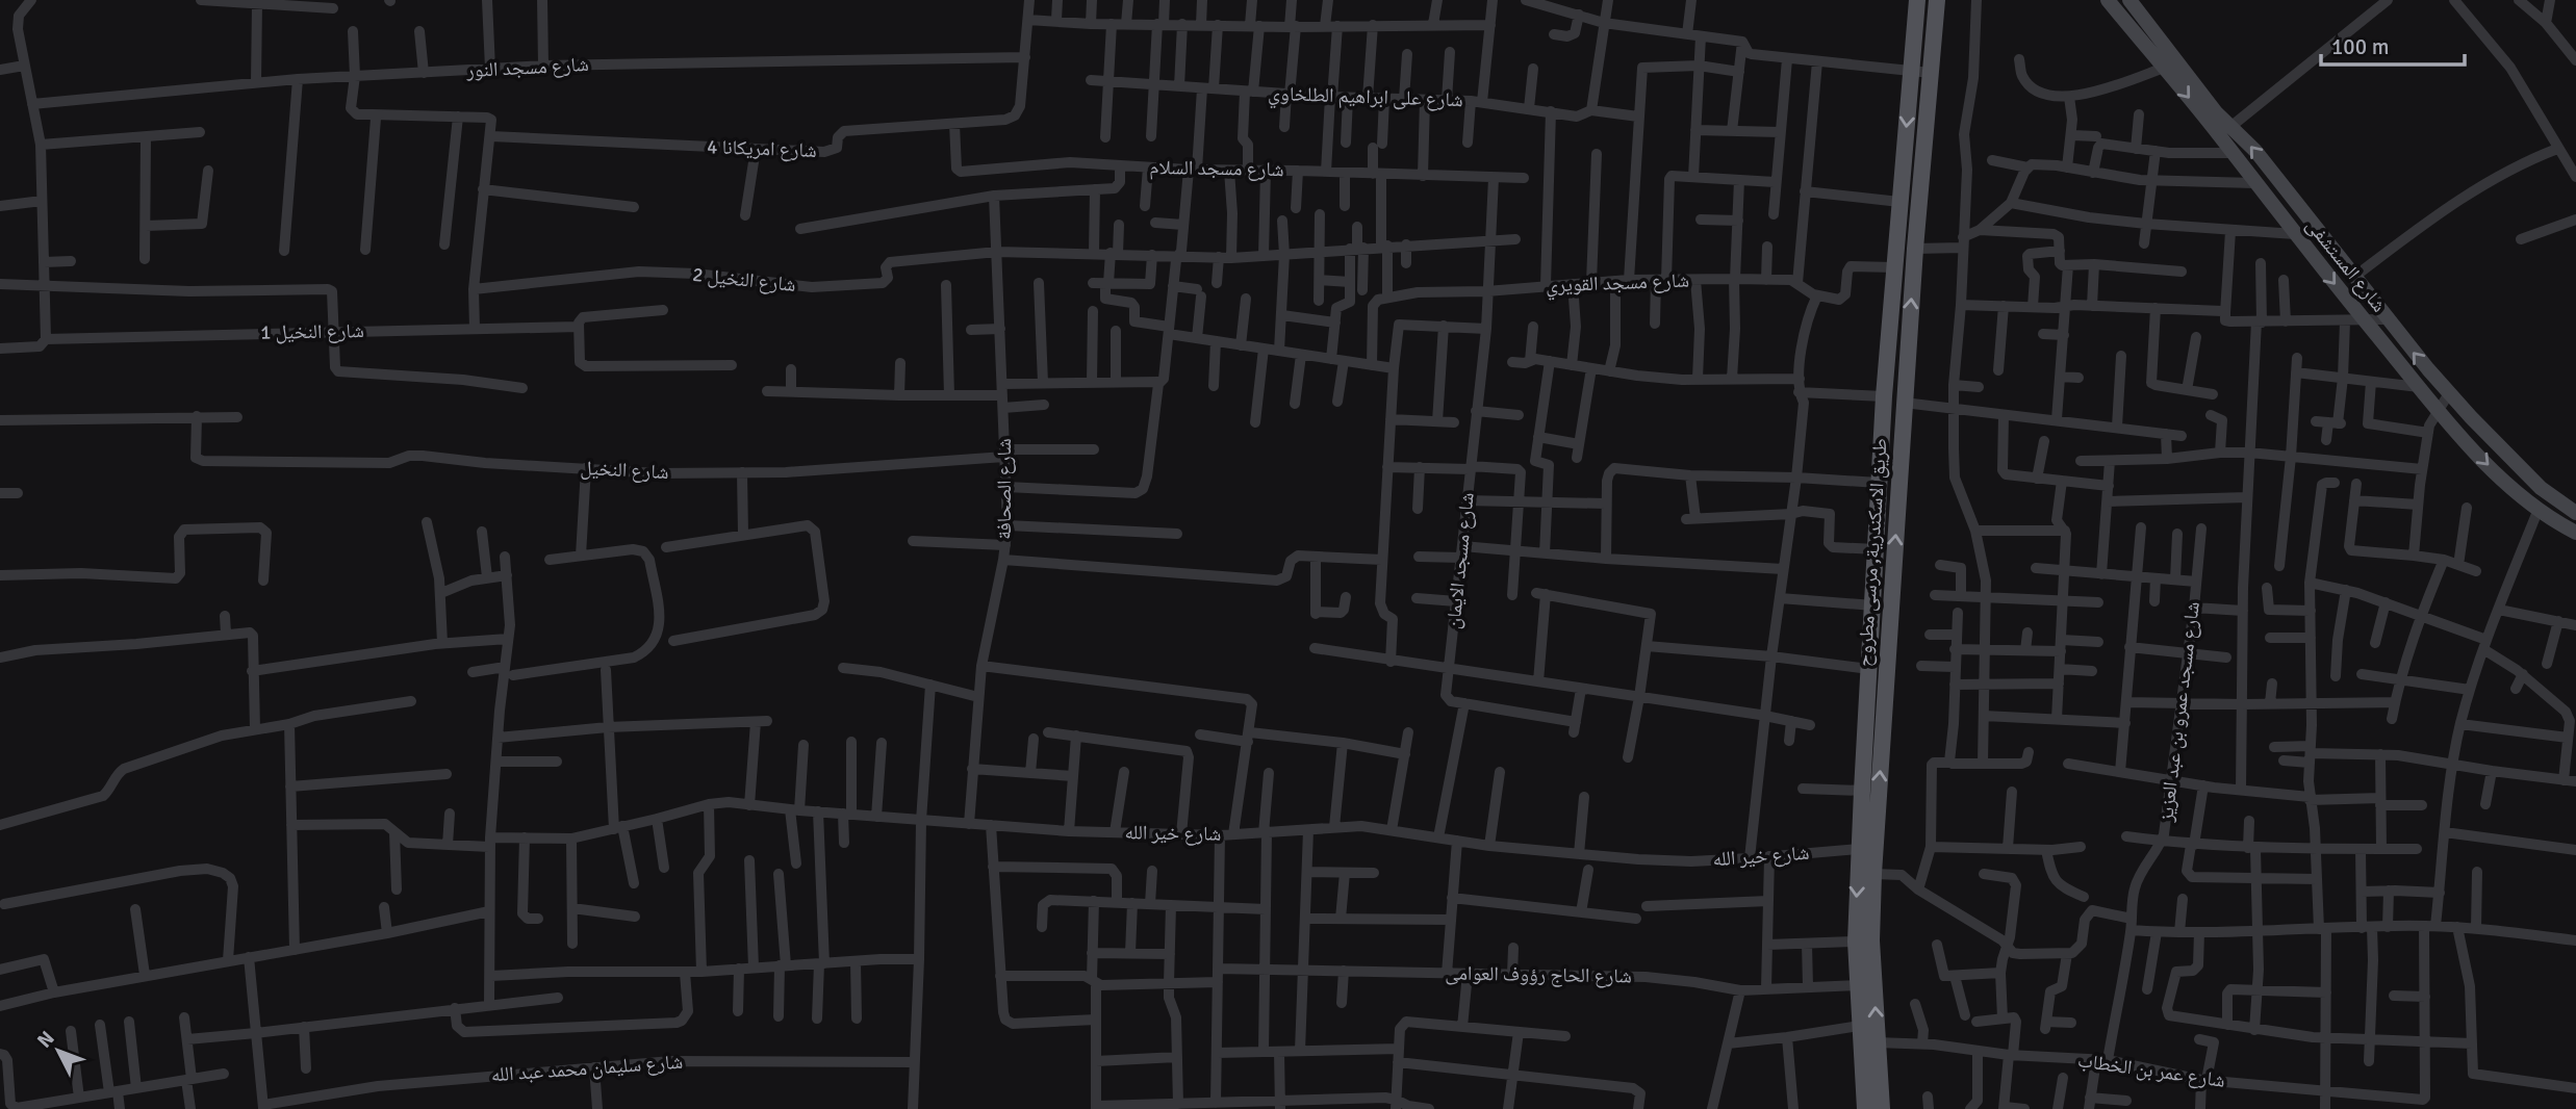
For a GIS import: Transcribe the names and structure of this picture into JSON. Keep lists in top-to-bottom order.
{
  "streets": {
    "main road": ["طريق الاسكندرية, مرسى مطروح"],
    "street": [
      "شارع مسجد النور",
      "شارع على ابراهيم الطلخاوي",
      "شارع امريكانا 4",
      "شارع مسجد السلام",
      "شارع المستشفى",
      "شارع النخيل 2",
      "شارع مسجد القويري",
      "شارع النخيل 1",
      "شارع النخيل",
      "شارع الصحافة",
      "شارع مسجد الايمان",
      "شارع مسجد عمرو بن عبد العزيز",
      "شارع خير الله",
      "شارع الحاج رؤوف العوامى",
      "شارع سليمان محمد عبد الله",
      "شارع عمر بن الخطاب"
    ]
  },
  "crossings": [
    ["شارع مسجد النور", "شارع امريكانا 4"],
    ["شارع امريكانا 4", "شارع مسجد السلام"],
    ["شارع مسجد السلام", "شارع مسجد الايمان"],
    ["شارع النخيل 2", "شارع الصحافة"],
    ["شارع مسجد القويري", "شارع مسجد الايمان"],
    ["شارع النخيل", "شارع الصحافة"],
    ["شارع الصحافة", "شارع خير الله"],
    ["طريق الاسكندرية, مرسى مطروح", "شارع خير الله"],
    ["طريق الاسكندرية, مرسى مطروح", "شارع الحاج رؤوف العوامى"],
    ["طريق الاسكندرية, مرسى مطروح", "شارع عمر بن الخطاب"],
    ["شارع مسجد عمرو بن عبد العزيز", "شارع عمر بن الخطاب"]
  ],
  "scale_bar": "100 m",
  "north": "top left"
}
